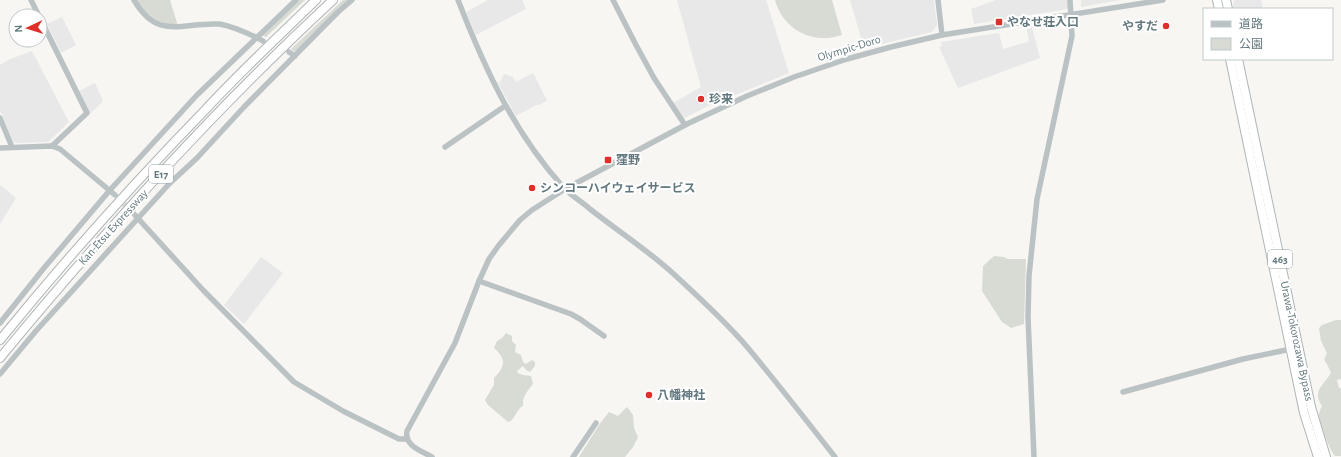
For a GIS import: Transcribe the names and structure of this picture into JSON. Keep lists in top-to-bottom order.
{
  "streets": {
    "highway": [
      "E17",
      "Kan-Etsu Expressway",
      "463",
      "Urawa-Tokorozawa Bypass"
    ],
    "street": ["Olympic-Doro"]
  },
  "places": {
    "transit": ["やなせ荘入口", "窪野"],
    "other": [
      "やすだ",
      "珍来",
      "シンコーハイウェイサービス",
      "八幡神社"
    ]
  },
  "legend": ["道路", "公園"],
  "north": "left"
}
